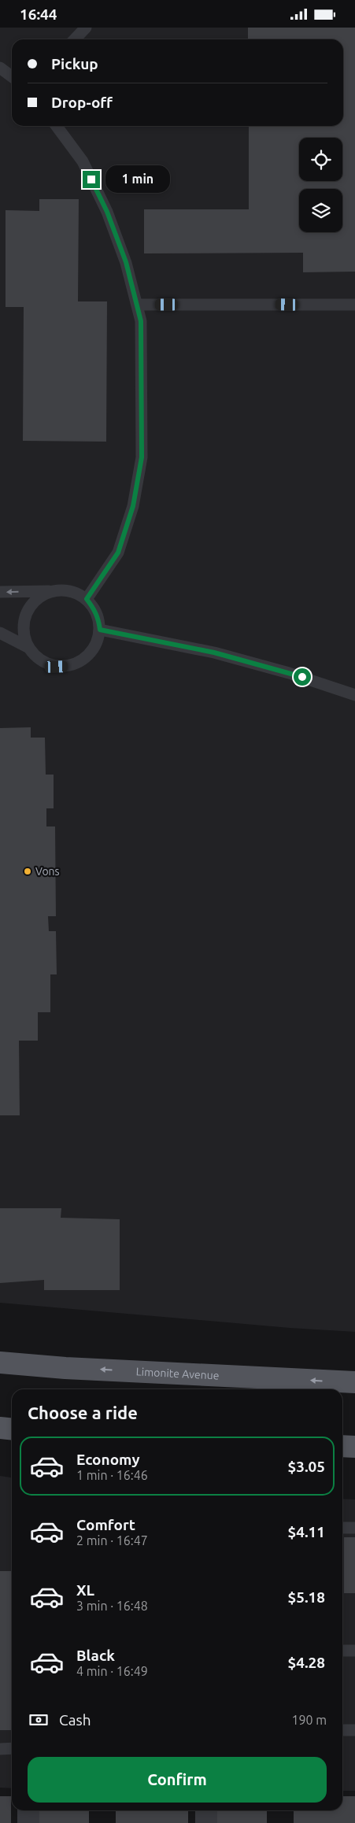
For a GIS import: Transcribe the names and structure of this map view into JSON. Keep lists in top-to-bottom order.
{
  "streets": {
    "main road": ["Limonite Avenue"]
  },
  "one_way": ["Limonite Avenue"],
  "places": ["Vons"],
  "page": {
    "status": "16:44",
    "banner": ["Pickup", "Drop-off"],
    "bubble": "1 min",
    "heading": "Choose a ride",
    "list": [
      {
        "name": "Economy",
        "note": "1 min · 16:46",
        "value": "$3.05"
      },
      {
        "name": "Comfort",
        "note": "2 min · 16:47",
        "value": "$4.11"
      },
      {
        "name": "XL",
        "note": "3 min · 16:48",
        "value": "$5.18"
      },
      {
        "name": "Black",
        "note": "4 min · 16:49",
        "value": "$4.28"
      }
    ],
    "pay": ["Cash", "190 m"],
    "buttons": "Confirm"
  }
}
